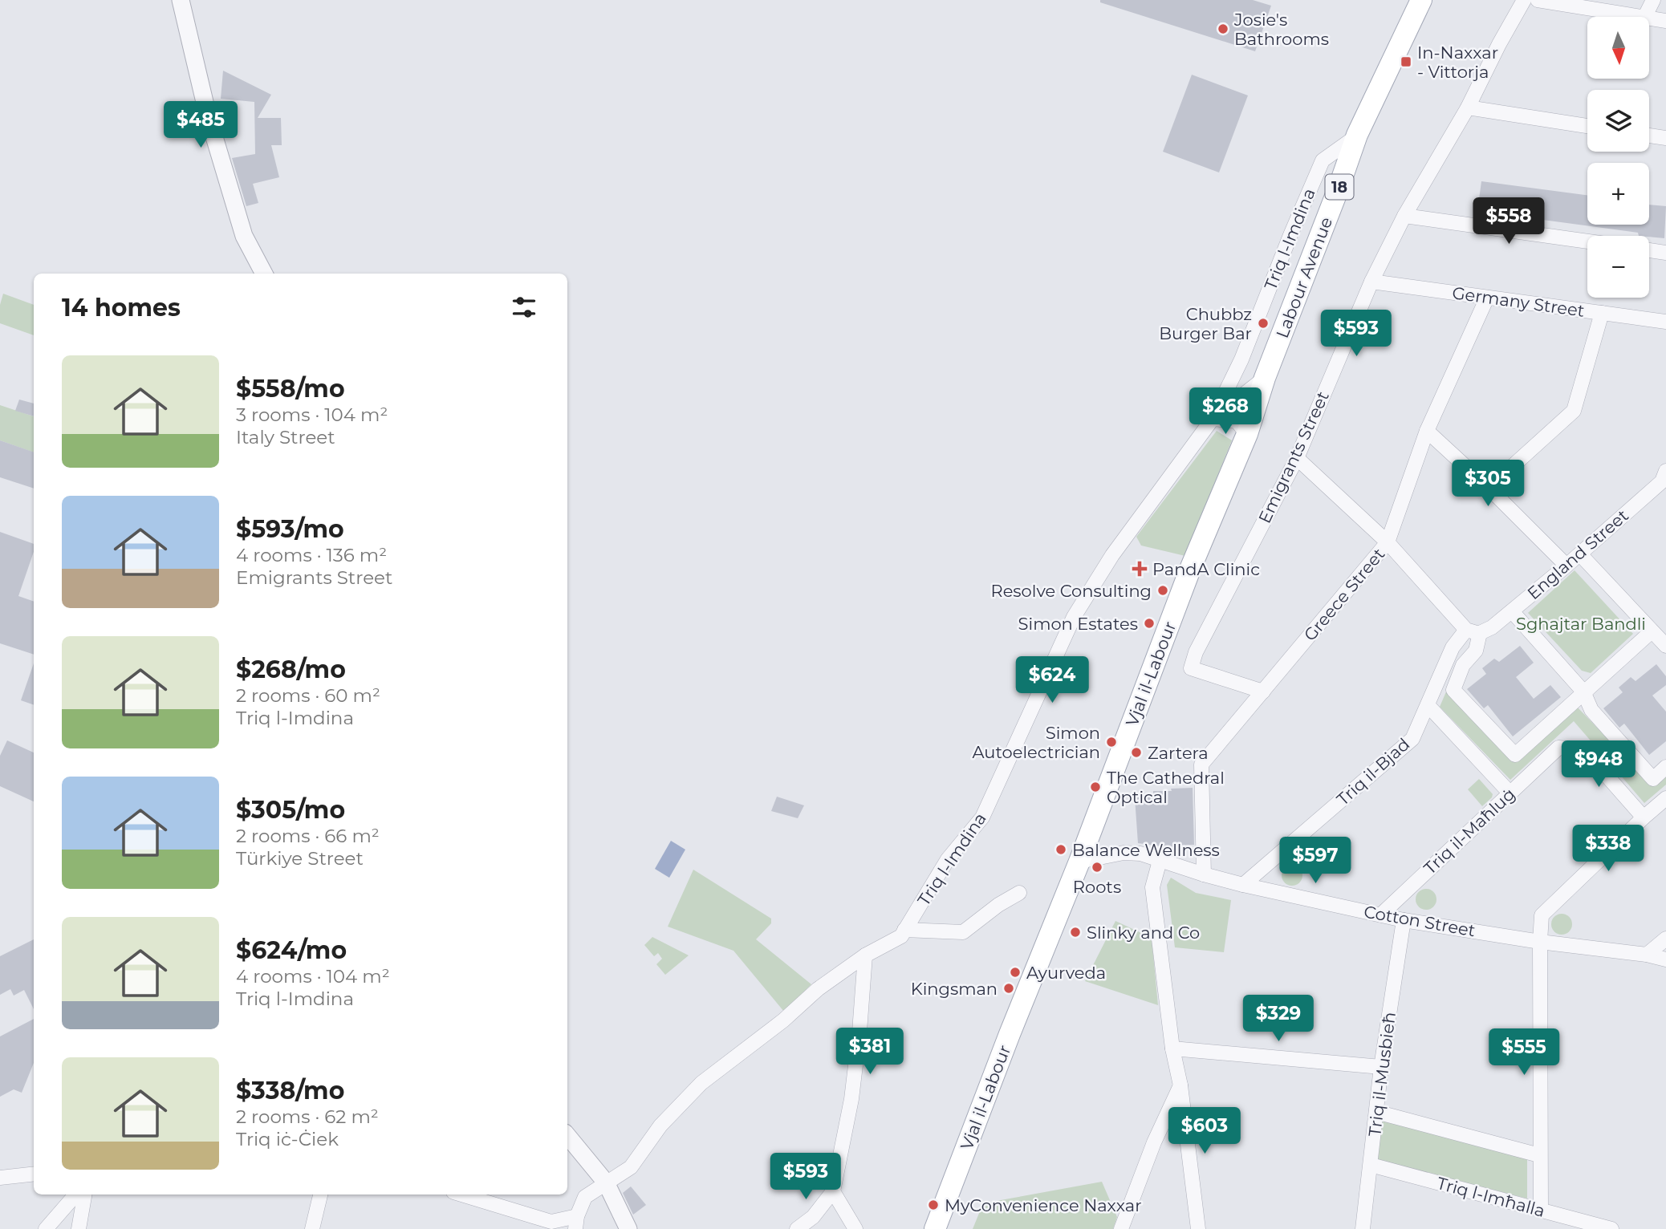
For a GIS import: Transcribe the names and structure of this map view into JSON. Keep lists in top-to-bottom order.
{
  "streets": {
    "main road": ["18", "Labour Avenue", "Vjal il-Labour"],
    "street": [
      "Triq l-Imdina",
      "Germany Street",
      "Emigrants Street",
      "England Street",
      "Greece Street",
      "Triq il-Bjad",
      "Triq il-Maħluġ",
      "Cotton Street",
      "Triq il-Musbieħ",
      "Triq l-Imħalla"
    ]
  },
  "crossings": [
    ["Triq l-Imdina", "Labour Avenue"],
    ["Labour Avenue", "Vjal il-Labour"],
    ["Germany Street", "Emigrants Street"],
    ["Germany Street", "Greece Street"],
    ["Emigrants Street", "Greece Street"],
    ["England Street", "Triq il-Bjad"],
    ["Greece Street", "Cotton Street"],
    ["Vjal il-Labour", "Cotton Street"],
    ["Triq il-Bjad", "Cotton Street"],
    ["Triq il-Maħluġ", "Cotton Street"],
    ["Cotton Street", "Triq il-Musbieħ"],
    ["Triq il-Musbieħ", "Triq l-Imħalla"]
  ],
  "parks": ["Sghajtar Bandli"],
  "places": {
    "other": [
      "Josie's Bathrooms",
      "Chubbz Burger Bar",
      "Resolve Consulting",
      "Simon Estates",
      "Simon Autoelectrician",
      "Zartera",
      "The Cathedral Optical",
      "Balance Wellness",
      "Roots",
      "Slinky and Co",
      "Ayurveda",
      "Kingsman",
      "MyConvenience Naxxar"
    ],
    "transit": ["In-Naxxar - Vittorja"],
    "health": ["PandA Clinic"]
  },
  "north": "bottom",
  "page": {
    "map_buttons": ["+", "−"],
    "price": [
      "$485",
      "$558",
      "$593",
      "$268",
      "$305",
      "$624",
      "$948",
      "$338",
      "$597",
      "$329",
      "$381",
      "$555",
      "$603",
      "$593"
    ],
    "heading": "14 homes",
    "list": [
      {
        "name": "$558/mo",
        "note": "3 rooms · 104 m² · Italy Street"
      },
      {
        "name": "$593/mo",
        "note": "4 rooms · 136 m² · Emigrants Street"
      },
      {
        "name": "$268/mo",
        "note": "2 rooms · 60 m² · Triq l-Imdina"
      },
      {
        "name": "$305/mo",
        "note": "2 rooms · 66 m² · Türkiye Street"
      },
      {
        "name": "$624/mo",
        "note": "4 rooms · 104 m² · Triq l-Imdina"
      },
      {
        "name": "$338/mo",
        "note": "2 rooms · 62 m² · Triq iċ-Ċiek"
      }
    ]
  }
}
